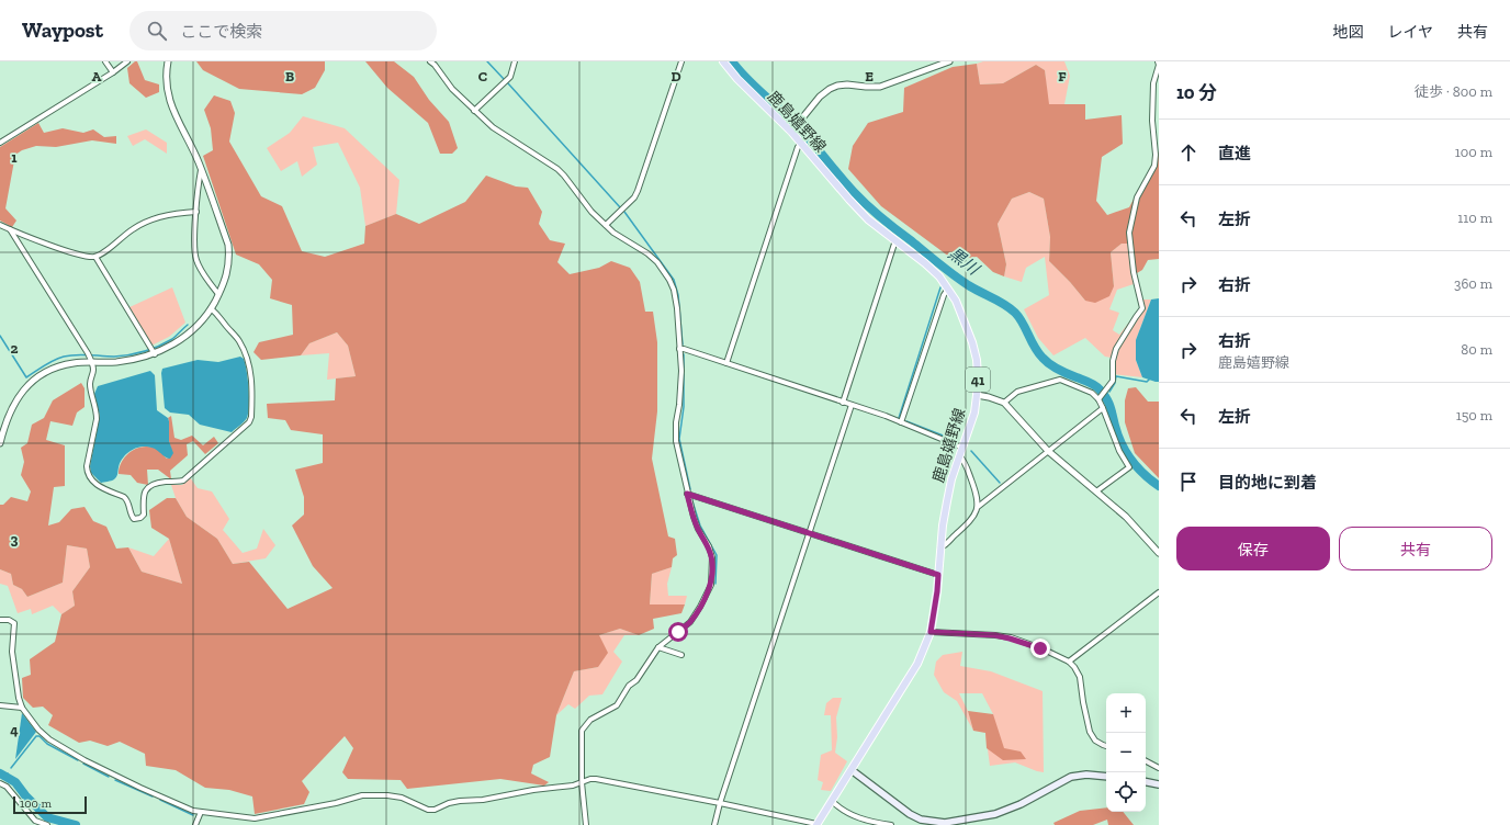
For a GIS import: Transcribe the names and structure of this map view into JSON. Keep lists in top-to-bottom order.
{
  "streets": {
    "main road": ["鹿島嬉野線", "41"]
  },
  "water": ["黒川"],
  "scale_bar": "100 m",
  "page": {
    "header": "Waypost",
    "search": "ここで検索",
    "nav": ["地図", "レイヤ", "共有"],
    "heading": ["10 分", "徒歩 · 800 m"],
    "list": [
      ["直進", "100 m"],
      ["左折", "110 m"],
      ["右折", "360 m"],
      ["右折", "鹿島嬉野線", "80 m"],
      ["左折", "150 m"],
      "目的地に到着"
    ],
    "buttons": ["保存", "共有"],
    "map_buttons": ["+", "−"],
    "scale": "100 m"
  },
  "grid": {
    "columns": [
      "A",
      "B",
      "C",
      "D",
      "E",
      "F"
    ],
    "rows": [
      "1",
      "2",
      "3",
      "4"
    ]
  }
}
